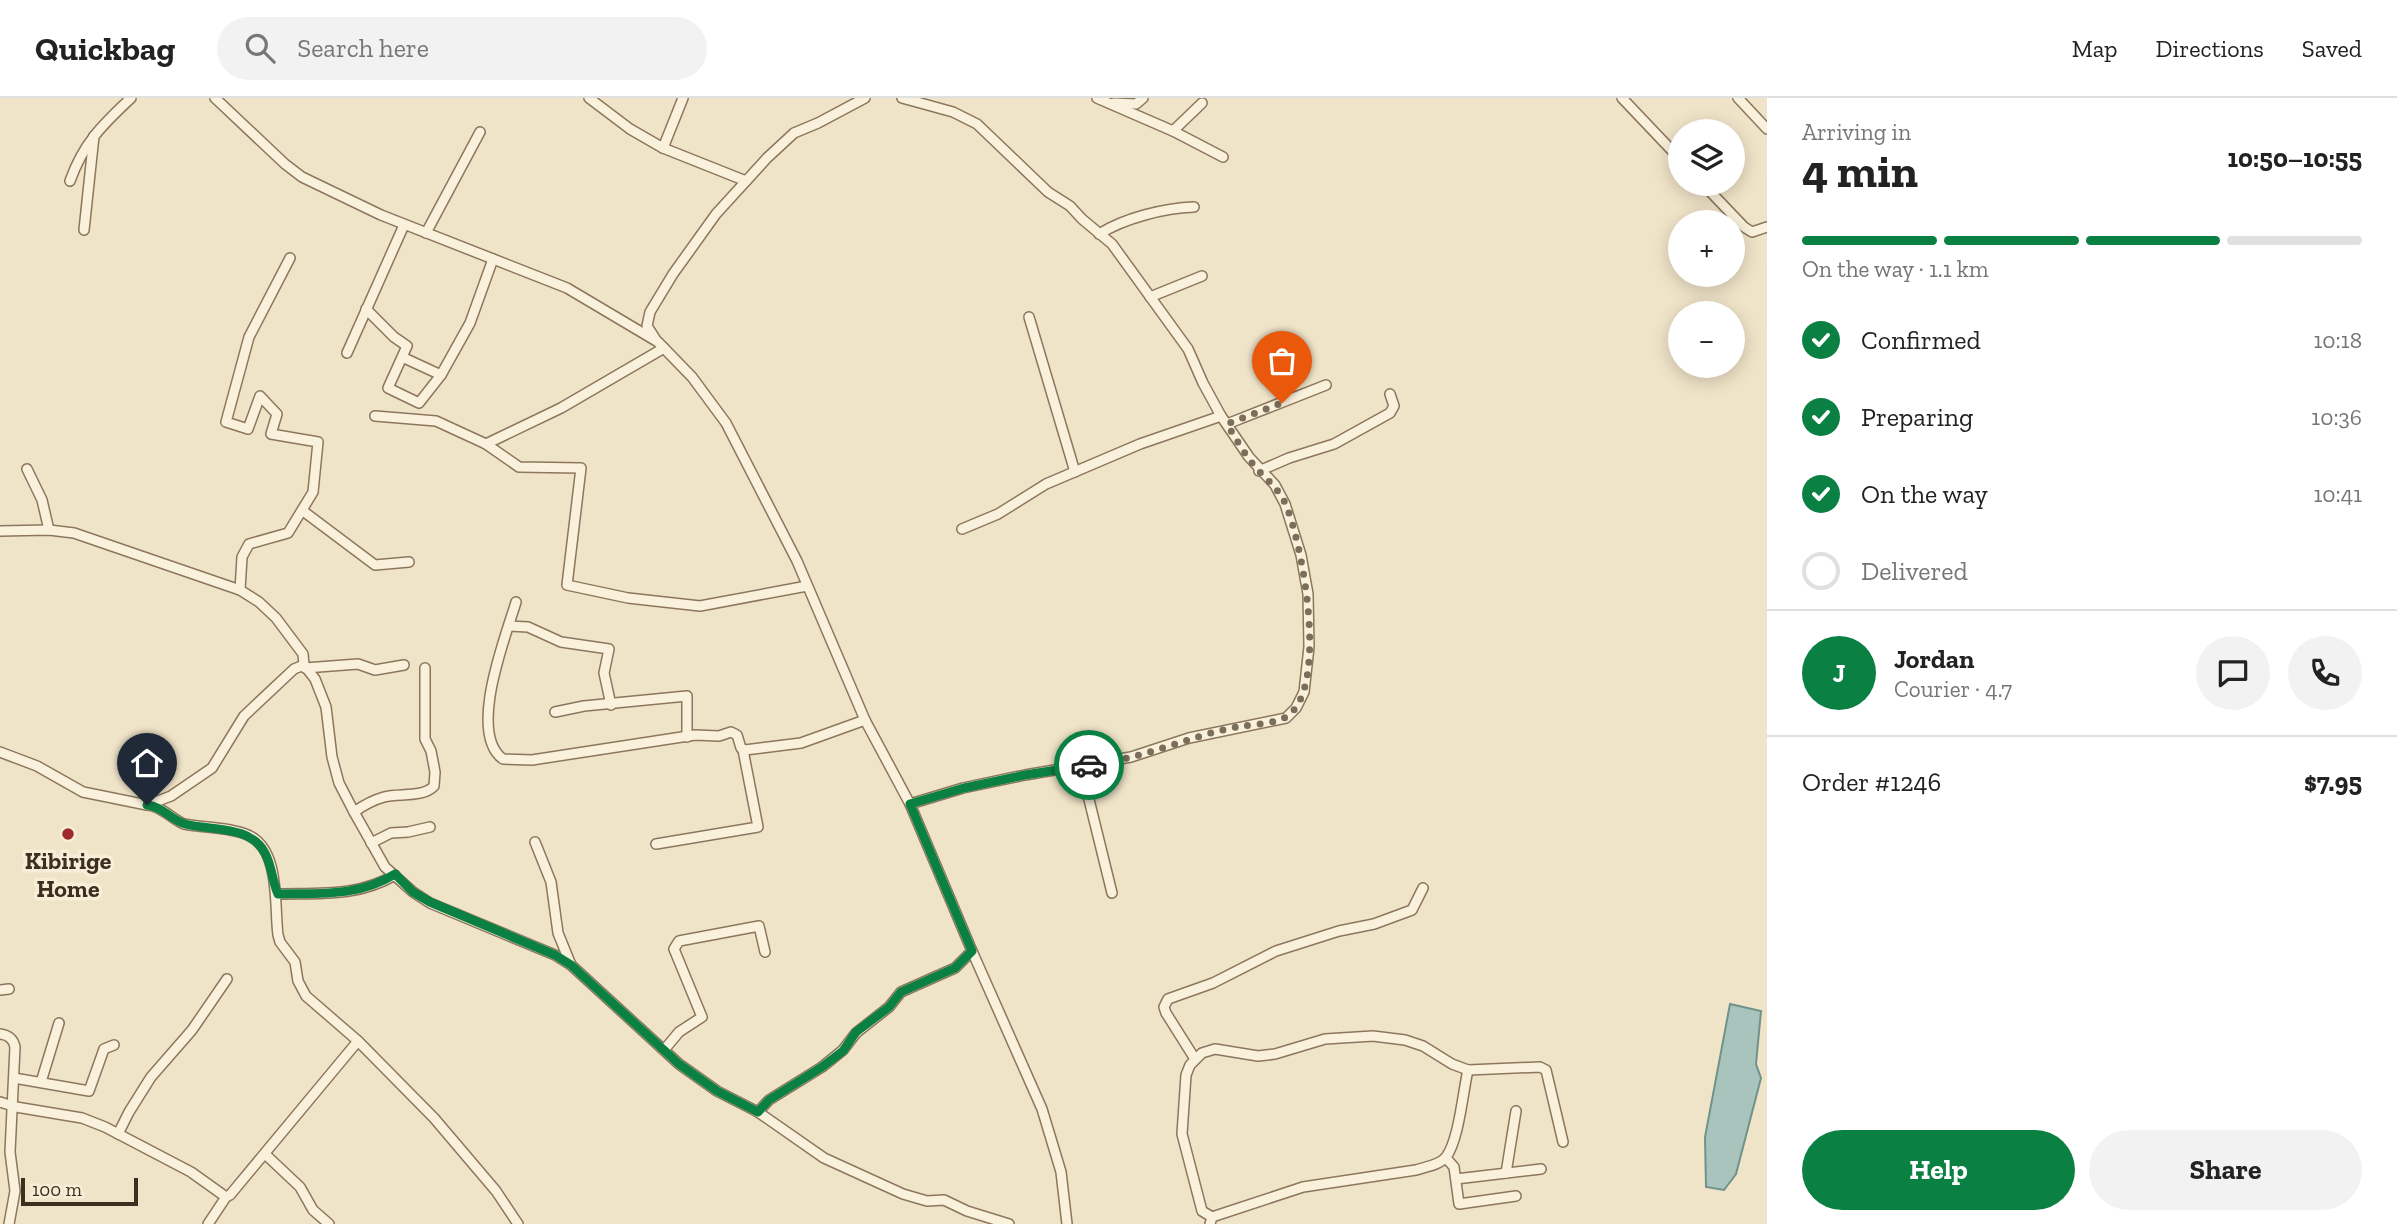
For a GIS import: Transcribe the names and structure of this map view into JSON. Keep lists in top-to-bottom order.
{
  "places": ["Kibirige Home"],
  "scale_bar": "100 m",
  "page": {
    "header": "Quickbag",
    "search": "Search here",
    "nav": ["Map", "Directions", "Saved"],
    "heading": ["4 min", "Arriving in", "10:50–10:55"],
    "panel": [
      "Jordan",
      "Courier · 4.7",
      "Order #1246",
      "$7.95"
    ],
    "map_buttons": ["+", "−"],
    "bar": "On the way · 1.1 km",
    "list": [
      ["Confirmed", "10:18"],
      ["Preparing", "10:36"],
      ["On the way", "10:41"],
      "Delivered"
    ],
    "round": "J",
    "buttons": ["Help", "Share"],
    "scale": "100 m"
  }
}
